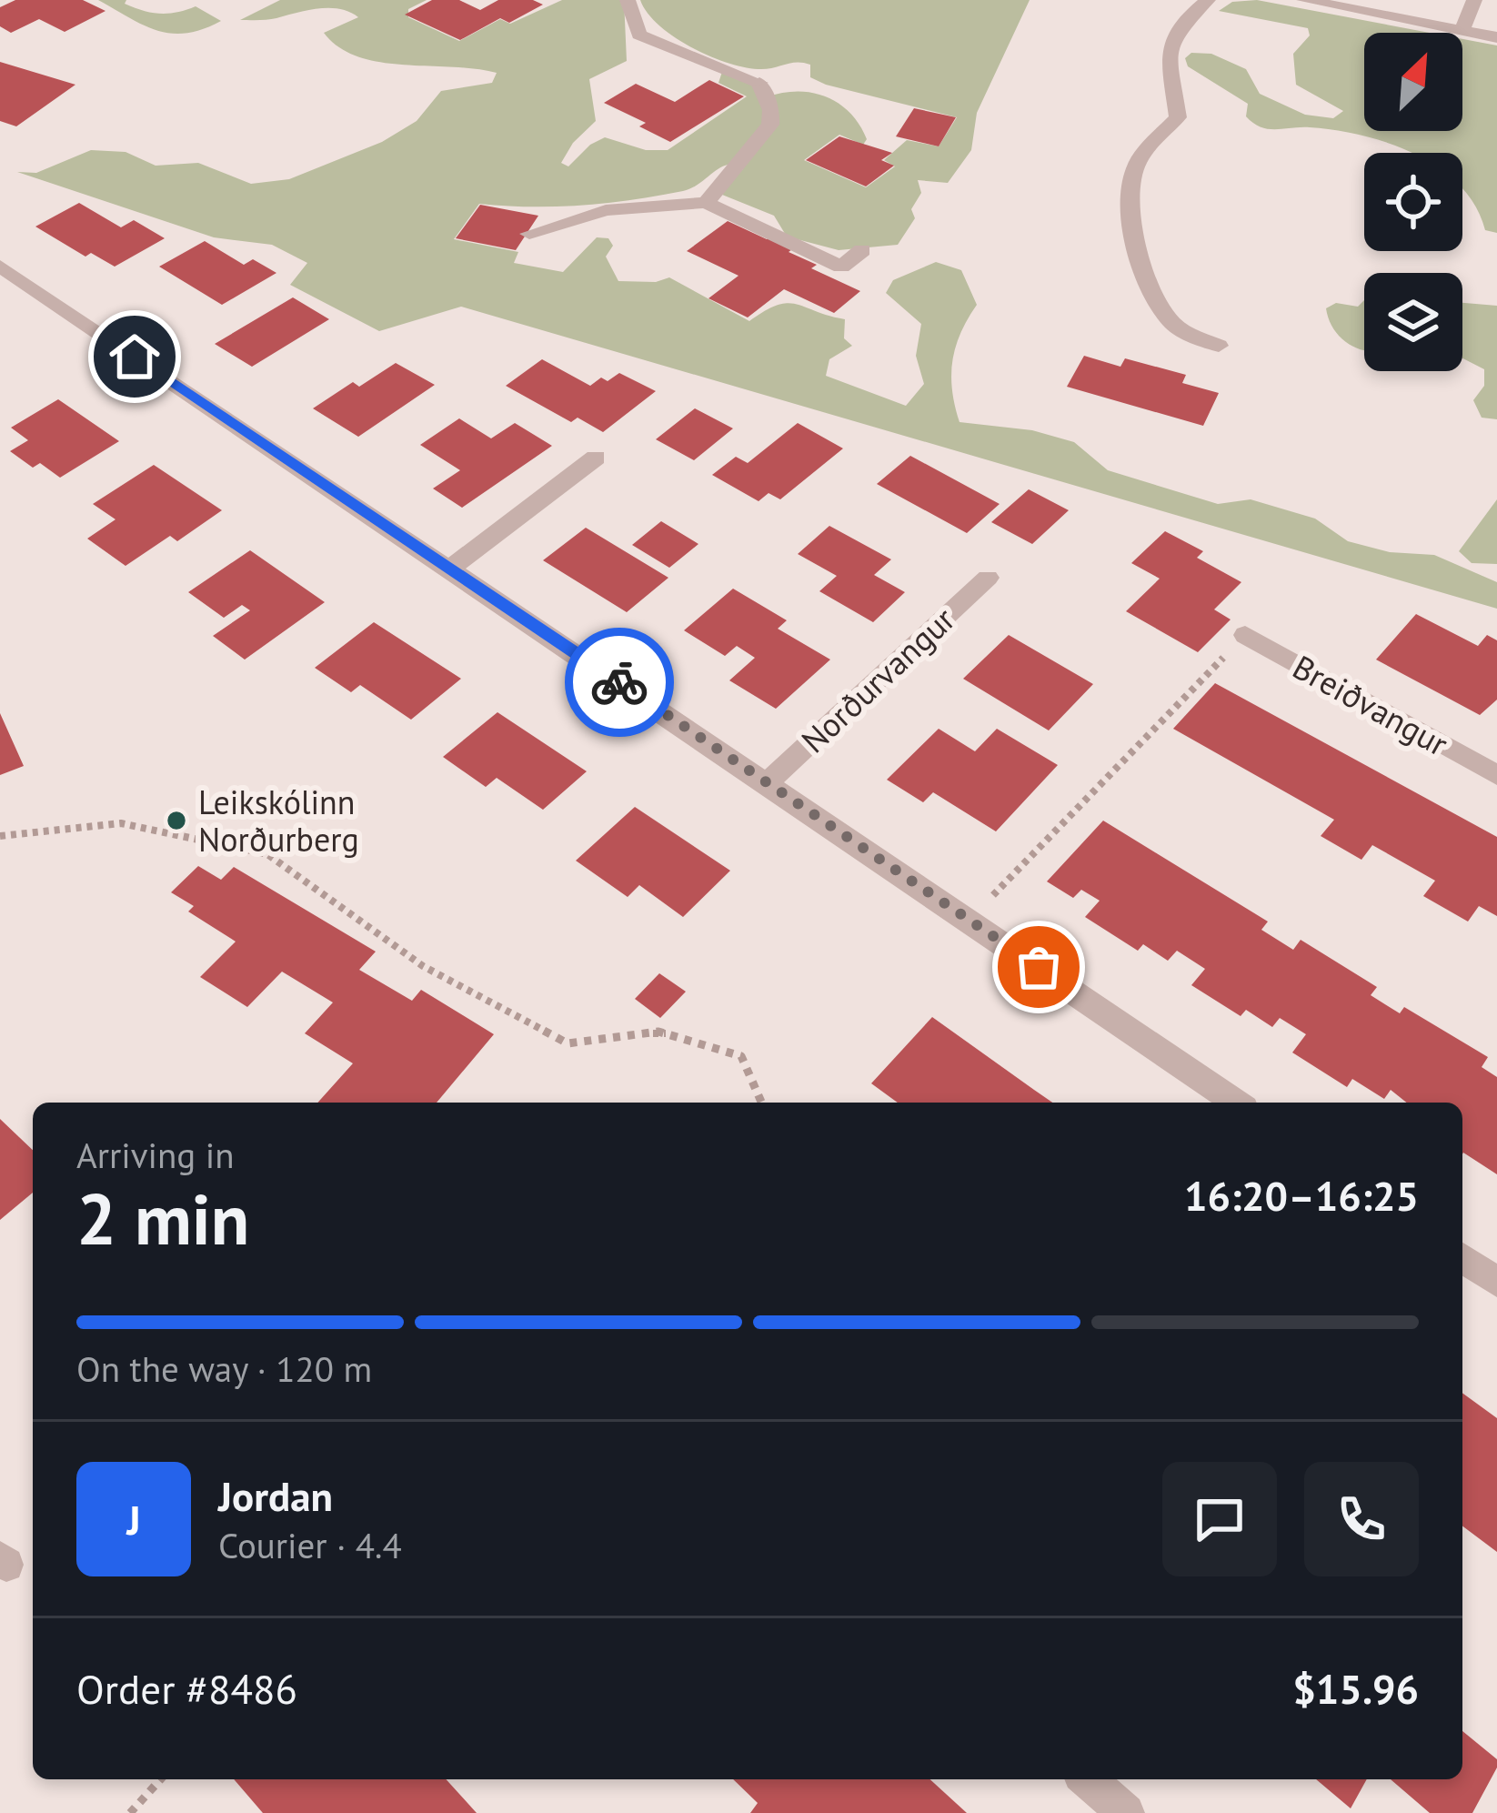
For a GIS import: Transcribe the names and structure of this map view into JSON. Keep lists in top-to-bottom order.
{
  "streets": {
    "street": ["Norðurvangur", "Breiðvangur"]
  },
  "places": ["Leikskólinn Norðurberg"],
  "north": "top right",
  "page": {
    "heading": ["2 min", "Arriving in", "16:20–16:25"],
    "panel": [
      "Jordan",
      "Courier · 4.4",
      "Order #8486",
      "$15.96"
    ],
    "bar": "On the way · 120 m",
    "round": "J"
  }
}
